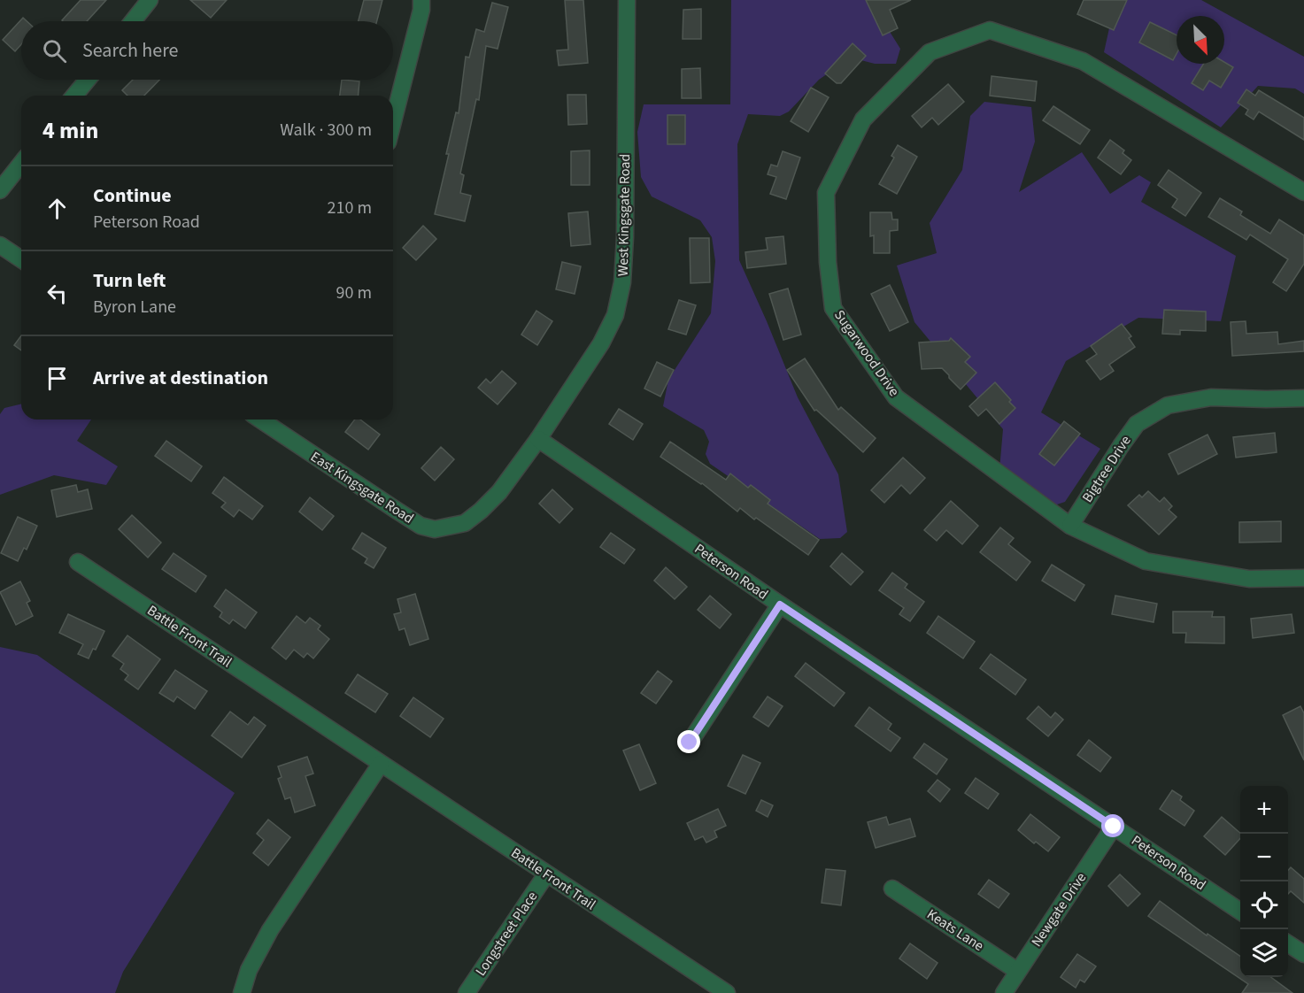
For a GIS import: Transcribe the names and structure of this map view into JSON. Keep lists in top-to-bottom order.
{
  "streets": {
    "street": [
      "West Kingsgate Road",
      "Sugarwood Drive",
      "Bigtree Drive",
      "East Kingsgate Road",
      "Peterson Road",
      "Battle Front Trail",
      "Newgate Drive",
      "Keats Lane",
      "Longstreet Place"
    ]
  },
  "crossings": [
    ["West Kingsgate Road", "East Kingsgate Road"],
    ["West Kingsgate Road", "Peterson Road"],
    ["Sugarwood Drive", "Bigtree Drive"],
    ["East Kingsgate Road", "Peterson Road"],
    ["Peterson Road", "Newgate Drive"],
    ["Battle Front Trail", "Longstreet Place"],
    ["Newgate Drive", "Keats Lane"]
  ],
  "north": "bottom right",
  "page": {
    "search": "Search here",
    "heading": ["4 min", "Walk · 300 m"],
    "list": [
      ["Continue", "Peterson Road", "210 m"],
      ["Turn left", "Byron Lane", "90 m"],
      "Arrive at destination"
    ],
    "map_buttons": ["+", "−"]
  }
}
